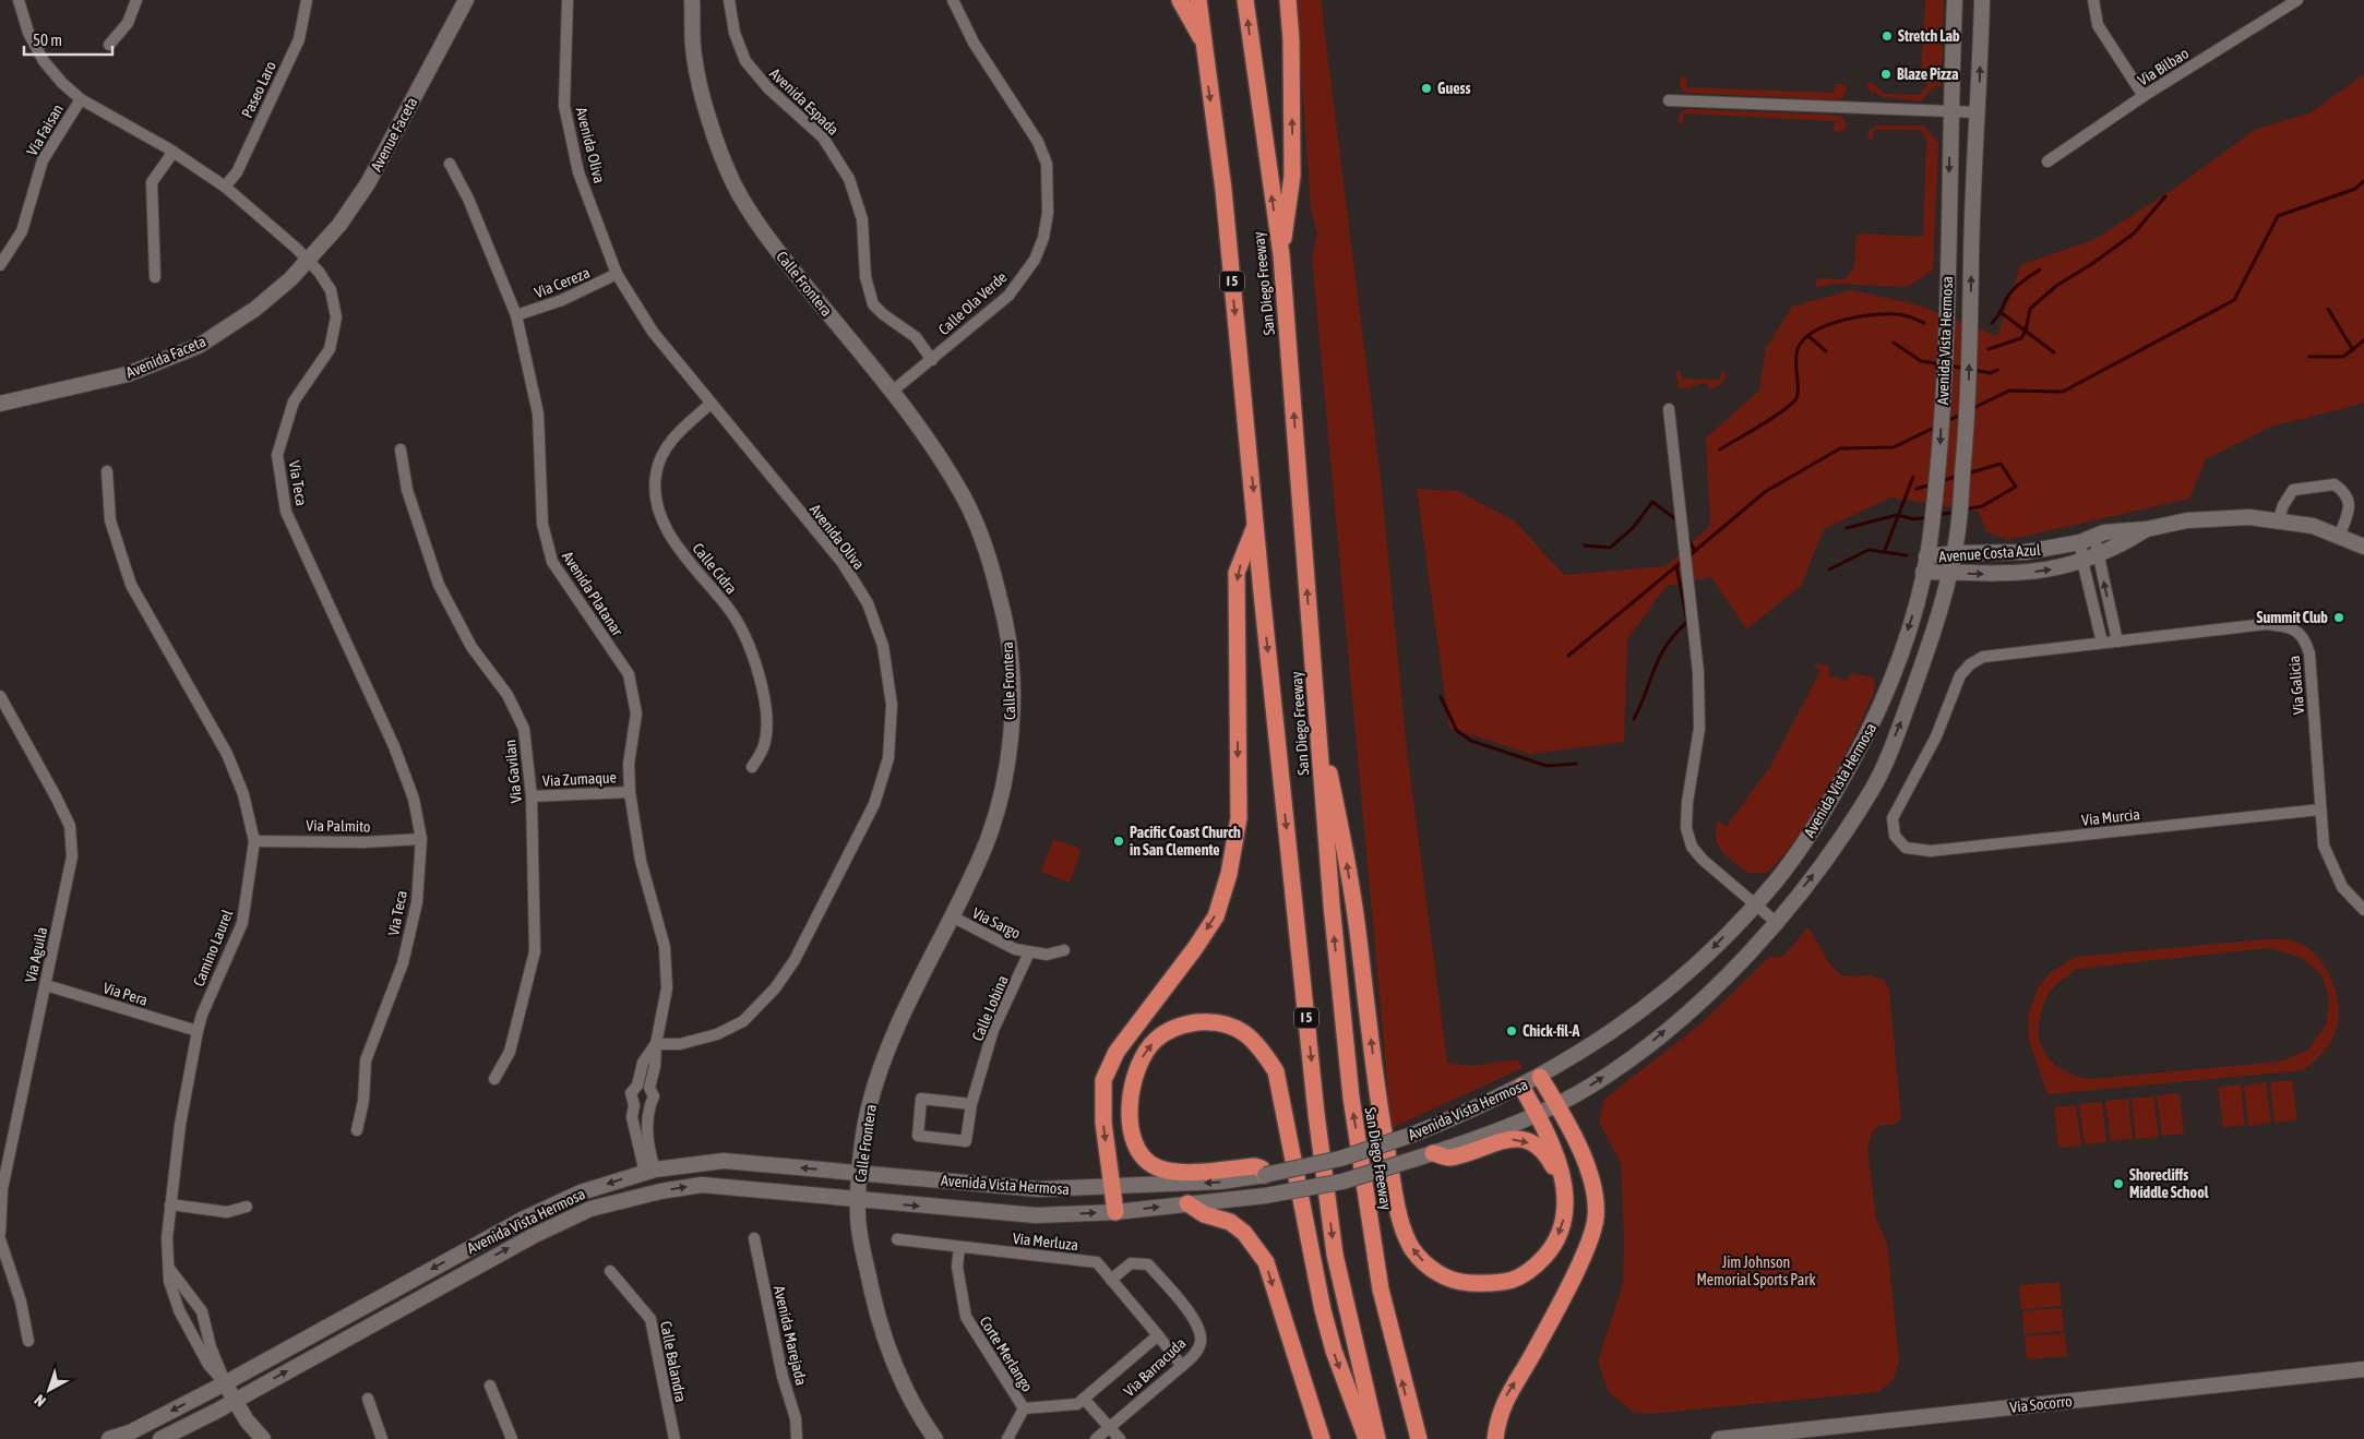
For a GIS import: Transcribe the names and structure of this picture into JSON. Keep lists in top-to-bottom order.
{
  "streets": {
    "highway": ["I 5", "San Diego Freeway"],
    "main road": [
      "Avenue Faceta",
      "Calle Frontera",
      "Avenida Vista Hermosa",
      "Avenida Faceta",
      "Avenue Costa Azul",
      "Via Socorro"
    ],
    "street": [
      "Via Bilbao",
      "Paseo Laro",
      "Avenida Espada",
      "Via Faisan",
      "Avenida Oliva",
      "Via Cereza",
      "Calle Ola Verde",
      "Via Teca",
      "Calle Cidra",
      "Avenida Platanar",
      "Via Galicia",
      "Via Gavilan",
      "Via Zumaque",
      "Via Murcia",
      "Via Palmito",
      "Via Sargo",
      "Camino Laurel",
      "Via Aguila",
      "Via Pera",
      "Calle Lobina",
      "Via Merluza",
      "Avenida Marejada",
      "Corte Merlango",
      "Calle Balandra",
      "Via Barracuda"
    ]
  },
  "crossings": [
    ["Paseo Laro", "Via Teca"],
    ["Avenida Espada", "Calle Ola Verde"],
    ["Via Faisan", "Via Teca"],
    ["Avenue Faceta", "Avenida Faceta"],
    ["Avenue Faceta", "Via Teca"],
    ["Avenida Oliva", "Via Cereza"],
    ["Avenida Oliva", "Calle Cidra"],
    ["Avenida Oliva", "Avenida Platanar"],
    ["Via Cereza", "Avenida Platanar"],
    ["Calle Frontera", "Calle Ola Verde"],
    ["Calle Frontera", "Avenida Vista Hermosa"],
    ["Calle Frontera", "Via Sargo"],
    ["Avenida Vista Hermosa", "Avenue Costa Azul"],
    ["Avenida Vista Hermosa", "Avenida Platanar"],
    ["Avenida Vista Hermosa", "Camino Laurel"],
    ["Avenida Faceta", "Via Teca"],
    ["Via Teca", "Via Palmito"],
    ["Avenida Platanar", "Via Zumaque"],
    ["Via Galicia", "Via Murcia"],
    ["Via Gavilan", "Via Zumaque"],
    ["Via Palmito", "Camino Laurel"],
    ["Via Sargo", "Calle Lobina"],
    ["Camino Laurel", "Via Pera"],
    ["Via Aguila", "Via Pera"],
    ["Via Merluza", "Corte Merlango"],
    ["Via Merluza", "Via Barracuda"]
  ],
  "parks": ["Jim Johnson Memorial Sports Park"],
  "places": [
    "Stretch Lab",
    "Blaze Pizza",
    "Guess",
    "Summit Club",
    "Pacific Coast Church in San Clemente",
    "Chick-fil-A",
    "Shorecliffs Middle School"
  ],
  "scale_bar": "50 m",
  "north": "bottom left"
}
